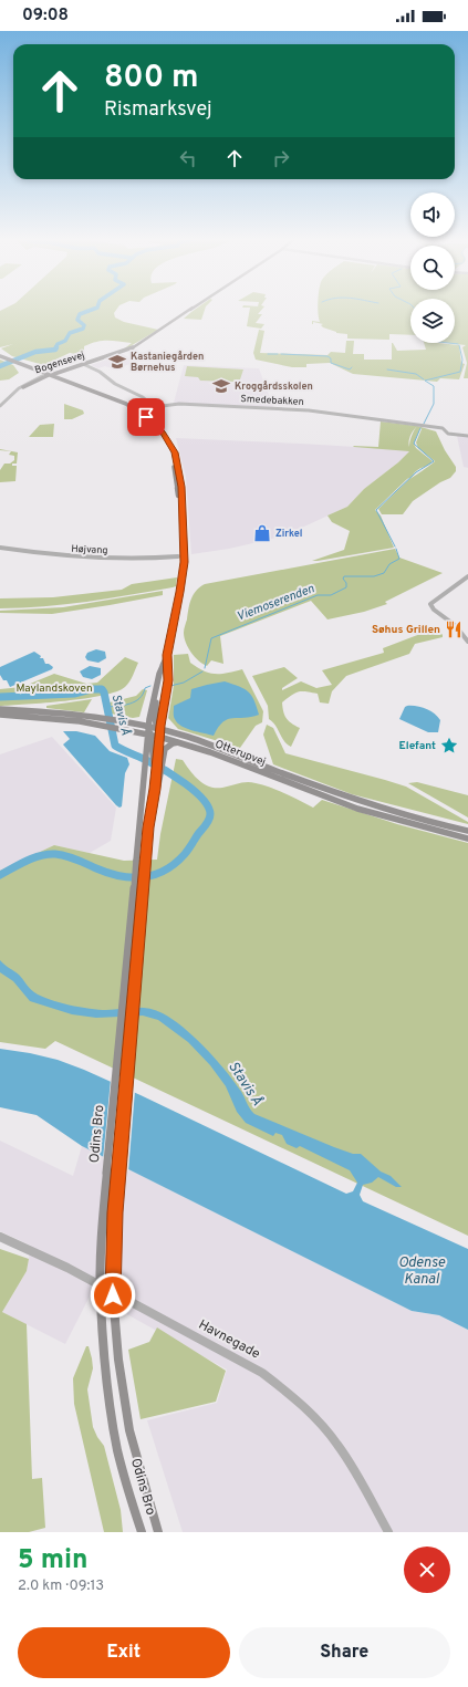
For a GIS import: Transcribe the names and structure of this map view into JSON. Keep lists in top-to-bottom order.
{
  "streets": {
    "main road": ["Bogensevej", "Otterupvej", "Odins Bro"],
    "street": ["Smedebakken", "Højvang", "Havnegade"]
  },
  "crossings": [
    ["Bogensevej", "Smedebakken"],
    ["Otterupvej", "Odins Bro"]
  ],
  "water": ["Viemoserenden", "Stavis Å", "Odense Kanal"],
  "parks": ["Maylandskoven"],
  "places": {
    "school or university": ["Kastaniegården Børnehus", "Kroggårdsskolen"],
    "shop": ["Zirkel"],
    "restaurant": ["Søhus Grillen"],
    "place": ["Elefant"]
  },
  "page": {
    "status": "09:08",
    "turn": ["800 m", "Rismarksvej"],
    "heading": ["5 min", "2.0 km · 09:13"],
    "buttons": ["Exit", "Share"]
  }
}
